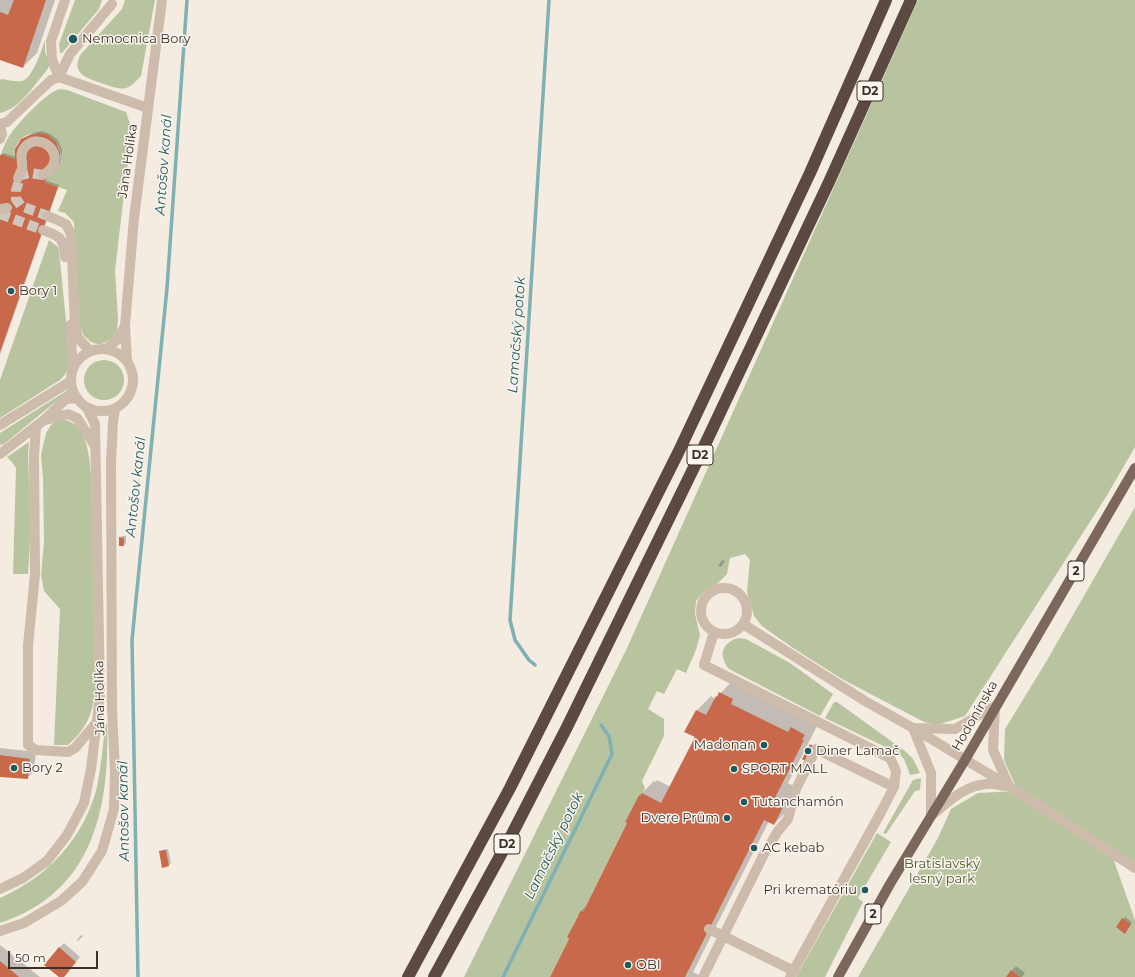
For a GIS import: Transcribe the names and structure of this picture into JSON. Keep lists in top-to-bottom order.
{
  "streets": {
    "highway": ["D2"],
    "main road": ["2", "Hodonínska"],
    "street": ["Jána Holíka"]
  },
  "water": ["Antošov kanál", "Lamačský potok"],
  "parks": ["Bratislavský lesný park"],
  "places": [
    "Nemocnica Bory",
    "Bory 1",
    "Madonan",
    "Diner Lamač",
    "Bory 2",
    "SPORT MALL",
    "Tutanchamón",
    "Dvere Prüm",
    "AC kebab",
    "Pri krematóriu",
    "OBI"
  ],
  "scale_bar": "50 m"
}
